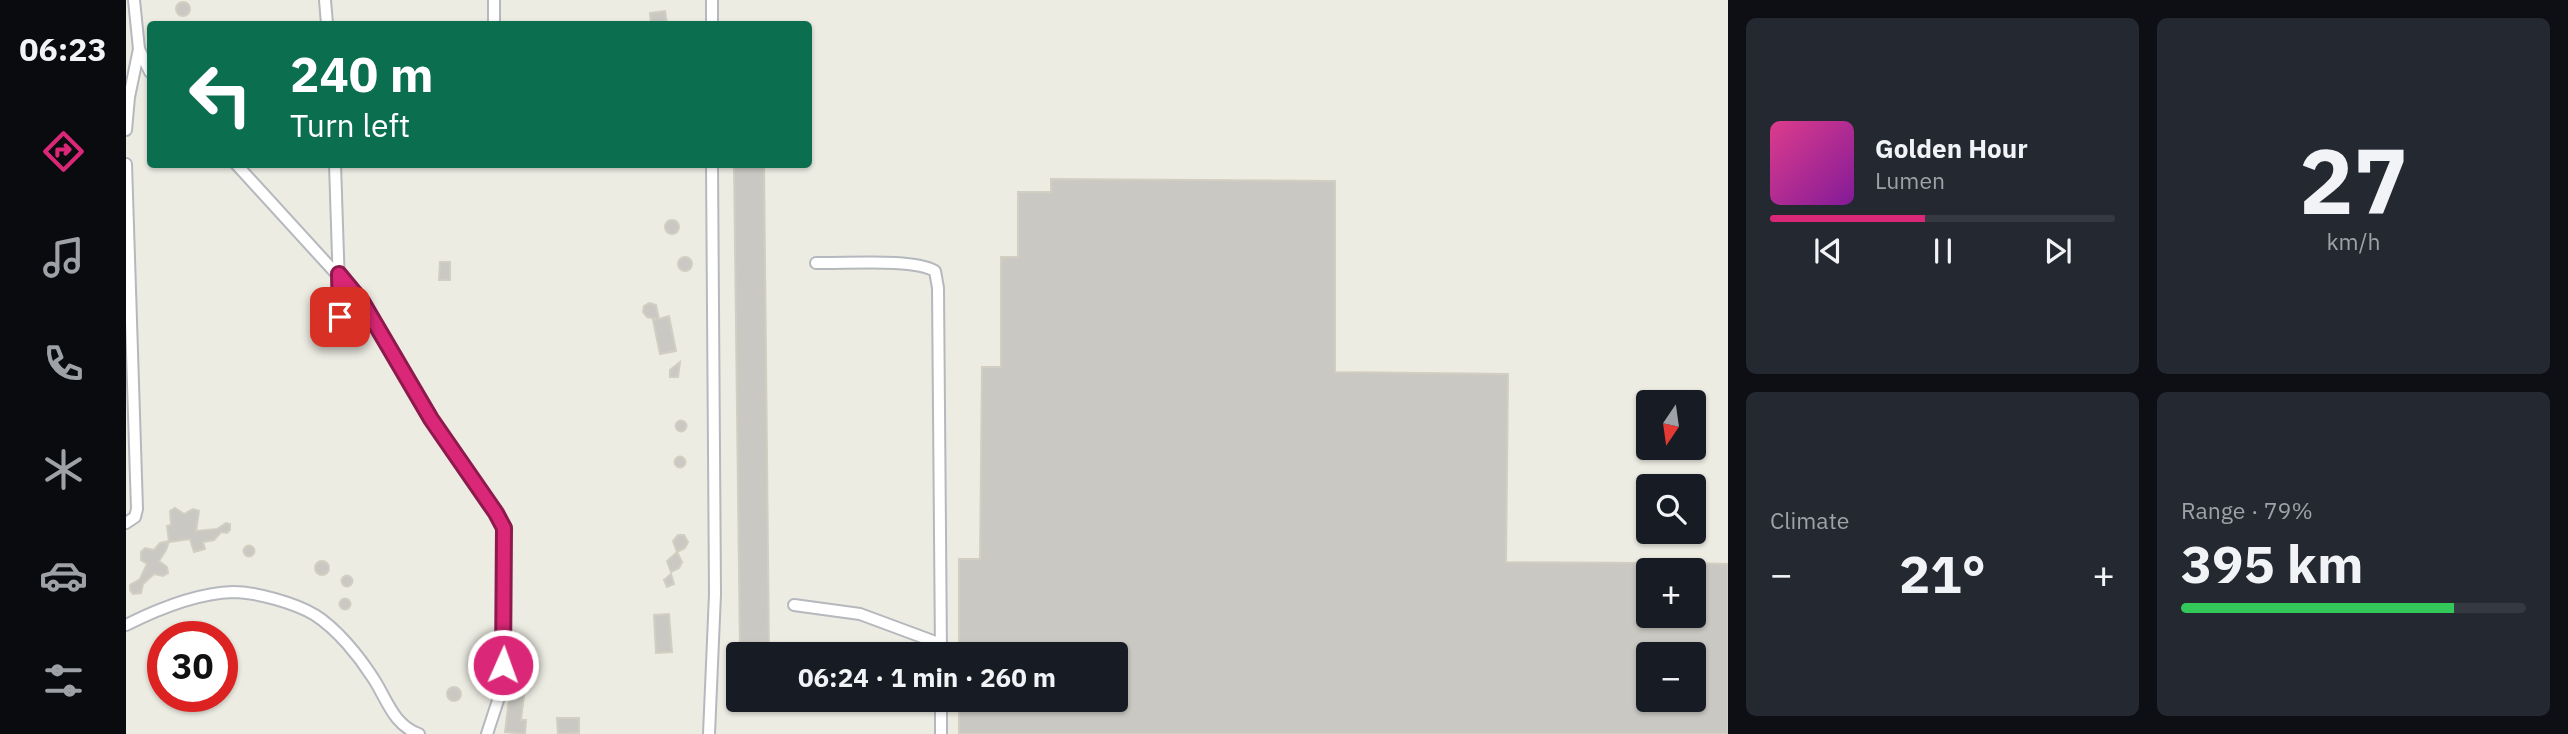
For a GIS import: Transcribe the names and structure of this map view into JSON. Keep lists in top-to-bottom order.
{
  "north": "bottom",
  "page": {
    "tabs": "06:23",
    "tile": [
      ["27", "km/h"],
      "Climate",
      ["Range · 79%", "395 km"]
    ],
    "turn": ["240 m", "Turn left"],
    "song": ["Golden Hour", "Lumen"],
    "map_buttons": ["+", "−"],
    "heat": ["−", "21°", "+"],
    "limit": "30",
    "trip": "06:24 · 1 min · 260 m"
  }
}
